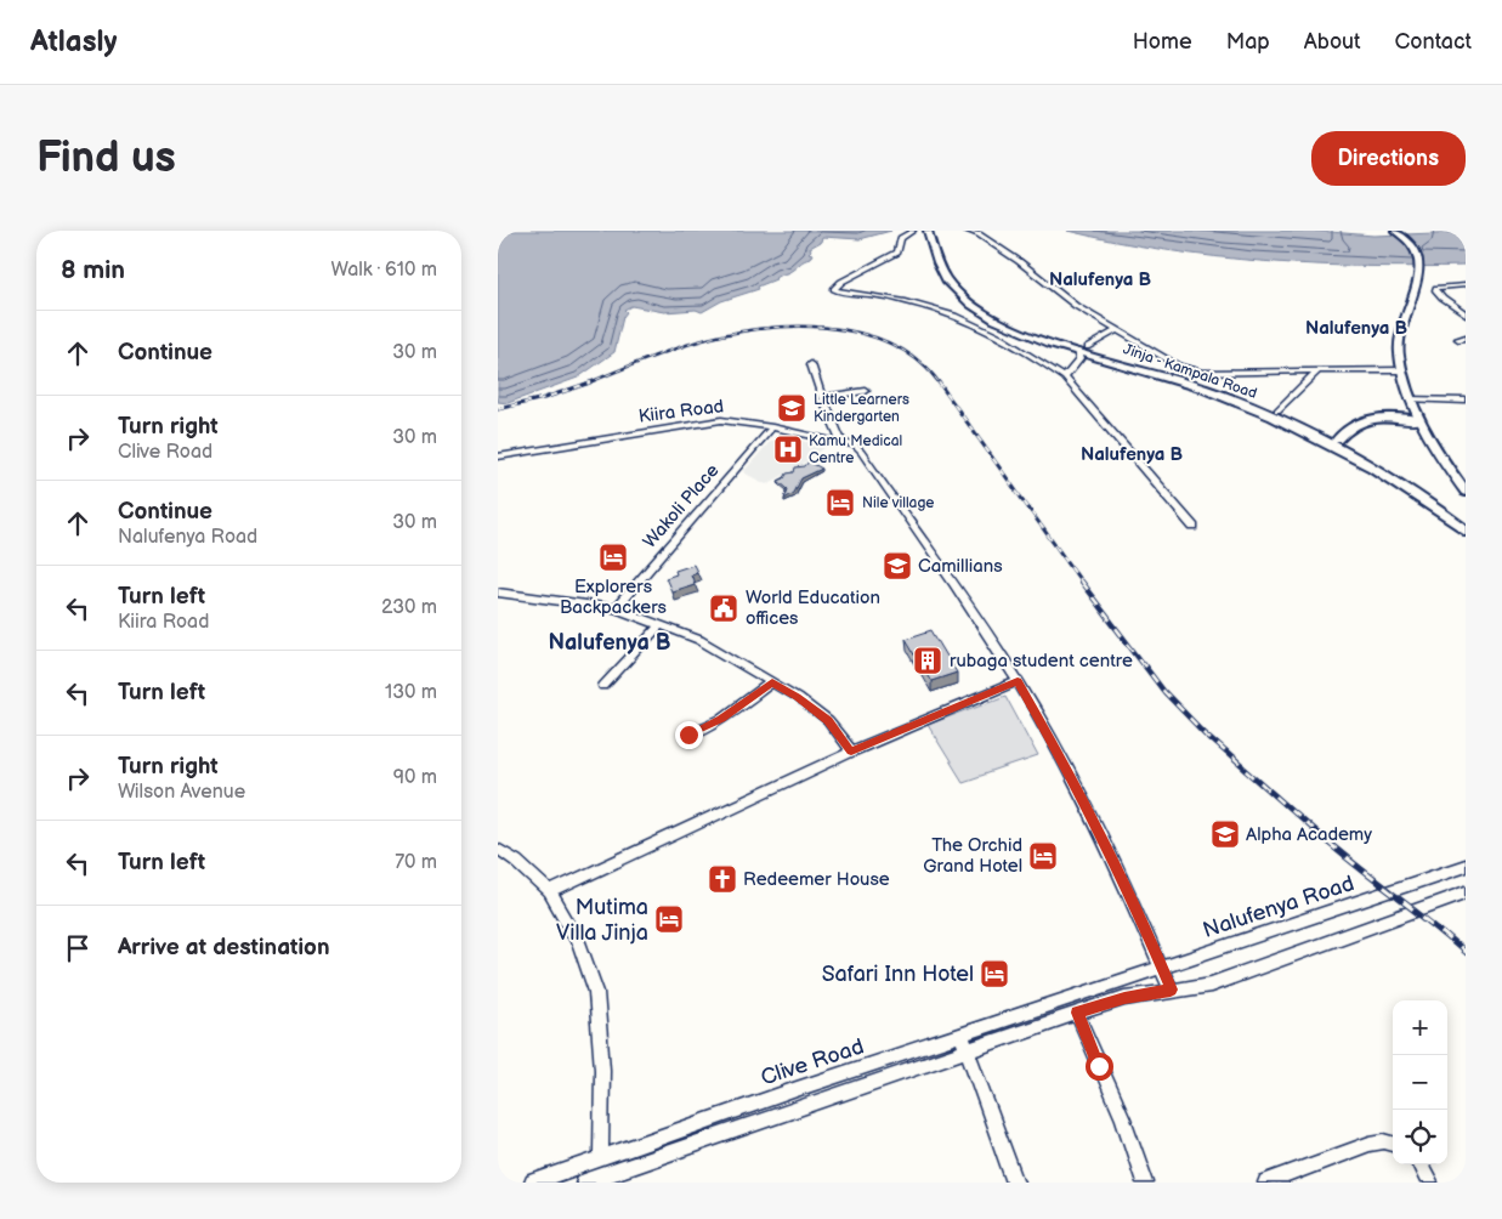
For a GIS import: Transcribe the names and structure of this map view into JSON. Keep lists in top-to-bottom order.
{
  "streets": {
    "highway": ["Jinja - Kampala Road"],
    "street": [
      "Kiira Road",
      "Wakoli Place",
      "Nalufenya Road",
      "Clive Road"
    ]
  },
  "crossings": [
    ["Kiira Road", "Wakoli Place"],
    ["Kiira Road", "Nalufenya Road"],
    ["Nalufenya Road", "Clive Road"]
  ],
  "districts": [
    "Nalufenya B",
    "Nalufenya B",
    "Nalufenya B",
    "Nalufenya B"
  ],
  "places": {
    "school or university": ["Little Learners Kindergarten", "Camillians", "Alpha Academy"],
    "hospital": ["Kamu Medical Centre"],
    "hotel": [
      "Nile village",
      "Explorers Backpackers",
      "The Orchid Grand Hotel",
      "Mutima Villa Jinja",
      "Safari Inn Hotel"
    ],
    "public building": ["World Education offices"],
    "building": ["rubaga student centre"],
    "church": ["Redeemer House"]
  },
  "page": {
    "header": "Atlasly",
    "nav": [
      "Home",
      "Map",
      "About",
      "Contact"
    ],
    "buttons": "Directions",
    "title": "Find us",
    "heading": ["8 min", "Walk · 610 m"],
    "list": [
      ["Continue", "30 m"],
      ["Turn right", "Clive Road", "30 m"],
      ["Continue", "Nalufenya Road", "30 m"],
      ["Turn left", "Kiira Road", "230 m"],
      ["Turn left", "130 m"],
      ["Turn right", "Wilson Avenue", "90 m"],
      ["Turn left", "70 m"],
      "Arrive at destination"
    ],
    "map_buttons": ["+", "−"]
  }
}
